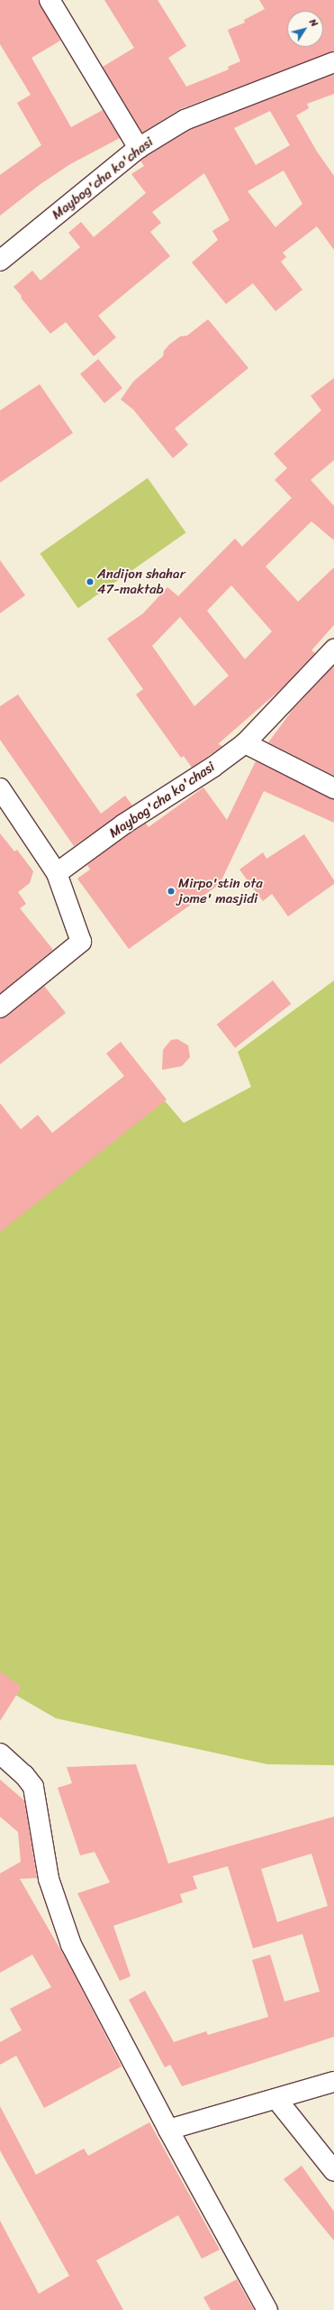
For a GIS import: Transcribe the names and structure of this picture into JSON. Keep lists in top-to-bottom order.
{
  "streets": {
    "street": ["Maybog'cha ko'chasi"]
  },
  "places": ["Andijon shahar 47-maktab", "Mirpo'stin ota jome' masjidi"],
  "north": "top right"
}
